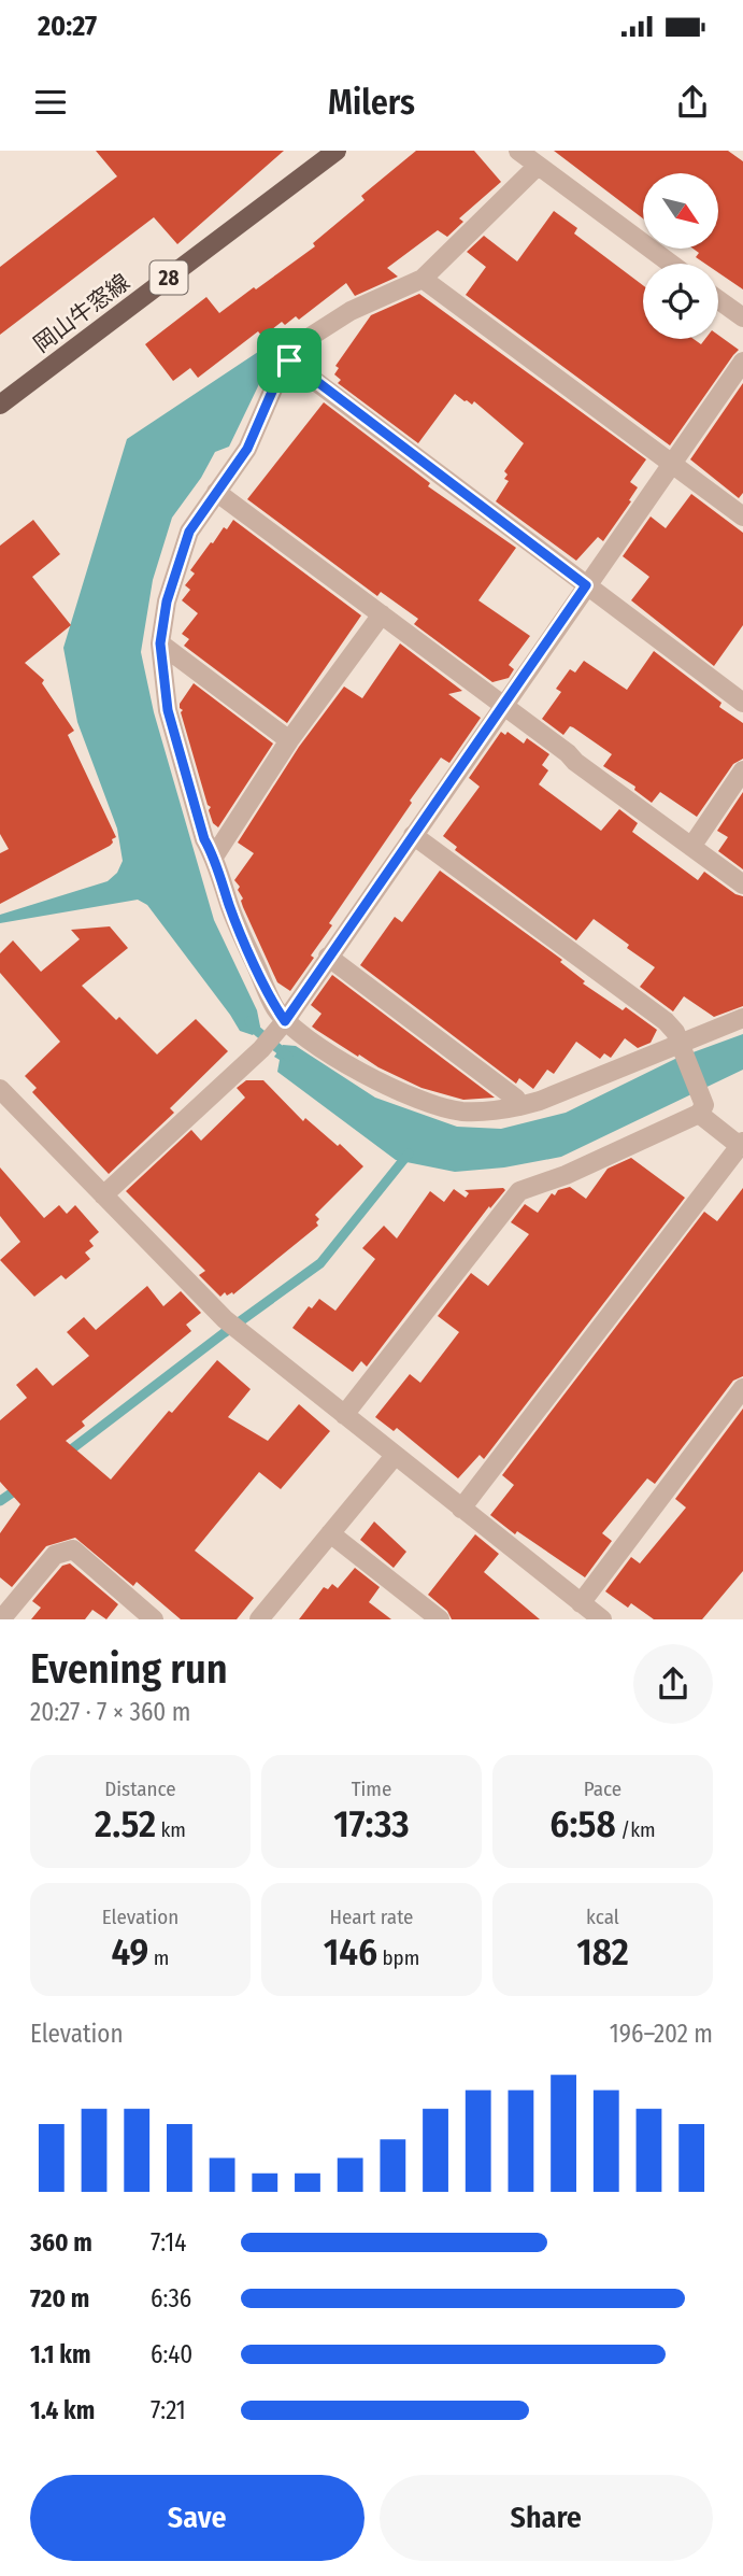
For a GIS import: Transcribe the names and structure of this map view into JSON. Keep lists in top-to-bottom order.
{
  "streets": {
    "main road": ["28", "岡山牛窓線"]
  },
  "north": "bottom right",
  "page": {
    "status": "20:27",
    "header": "Milers",
    "heading": ["Evening run", "20:27 · 7 × 360 m"],
    "stats": [
      ["Distance", "2.52 km"],
      ["Time", "17:33"],
      ["Pace", "6:58 /km"],
      ["Elevation", "49 m"],
      ["Heart rate", "146 bpm"],
      ["kcal", "182"]
    ],
    "chart": ["Elevation", "196–202 m"],
    "list": [
      {
        "name": "360 m",
        "note": "7:14"
      },
      {
        "name": "720 m",
        "note": "6:36"
      },
      {
        "name": "1.1 km",
        "note": "6:40"
      },
      {
        "name": "1.4 km",
        "note": "7:21"
      }
    ],
    "buttons": ["Save", "Share"]
  }
}
